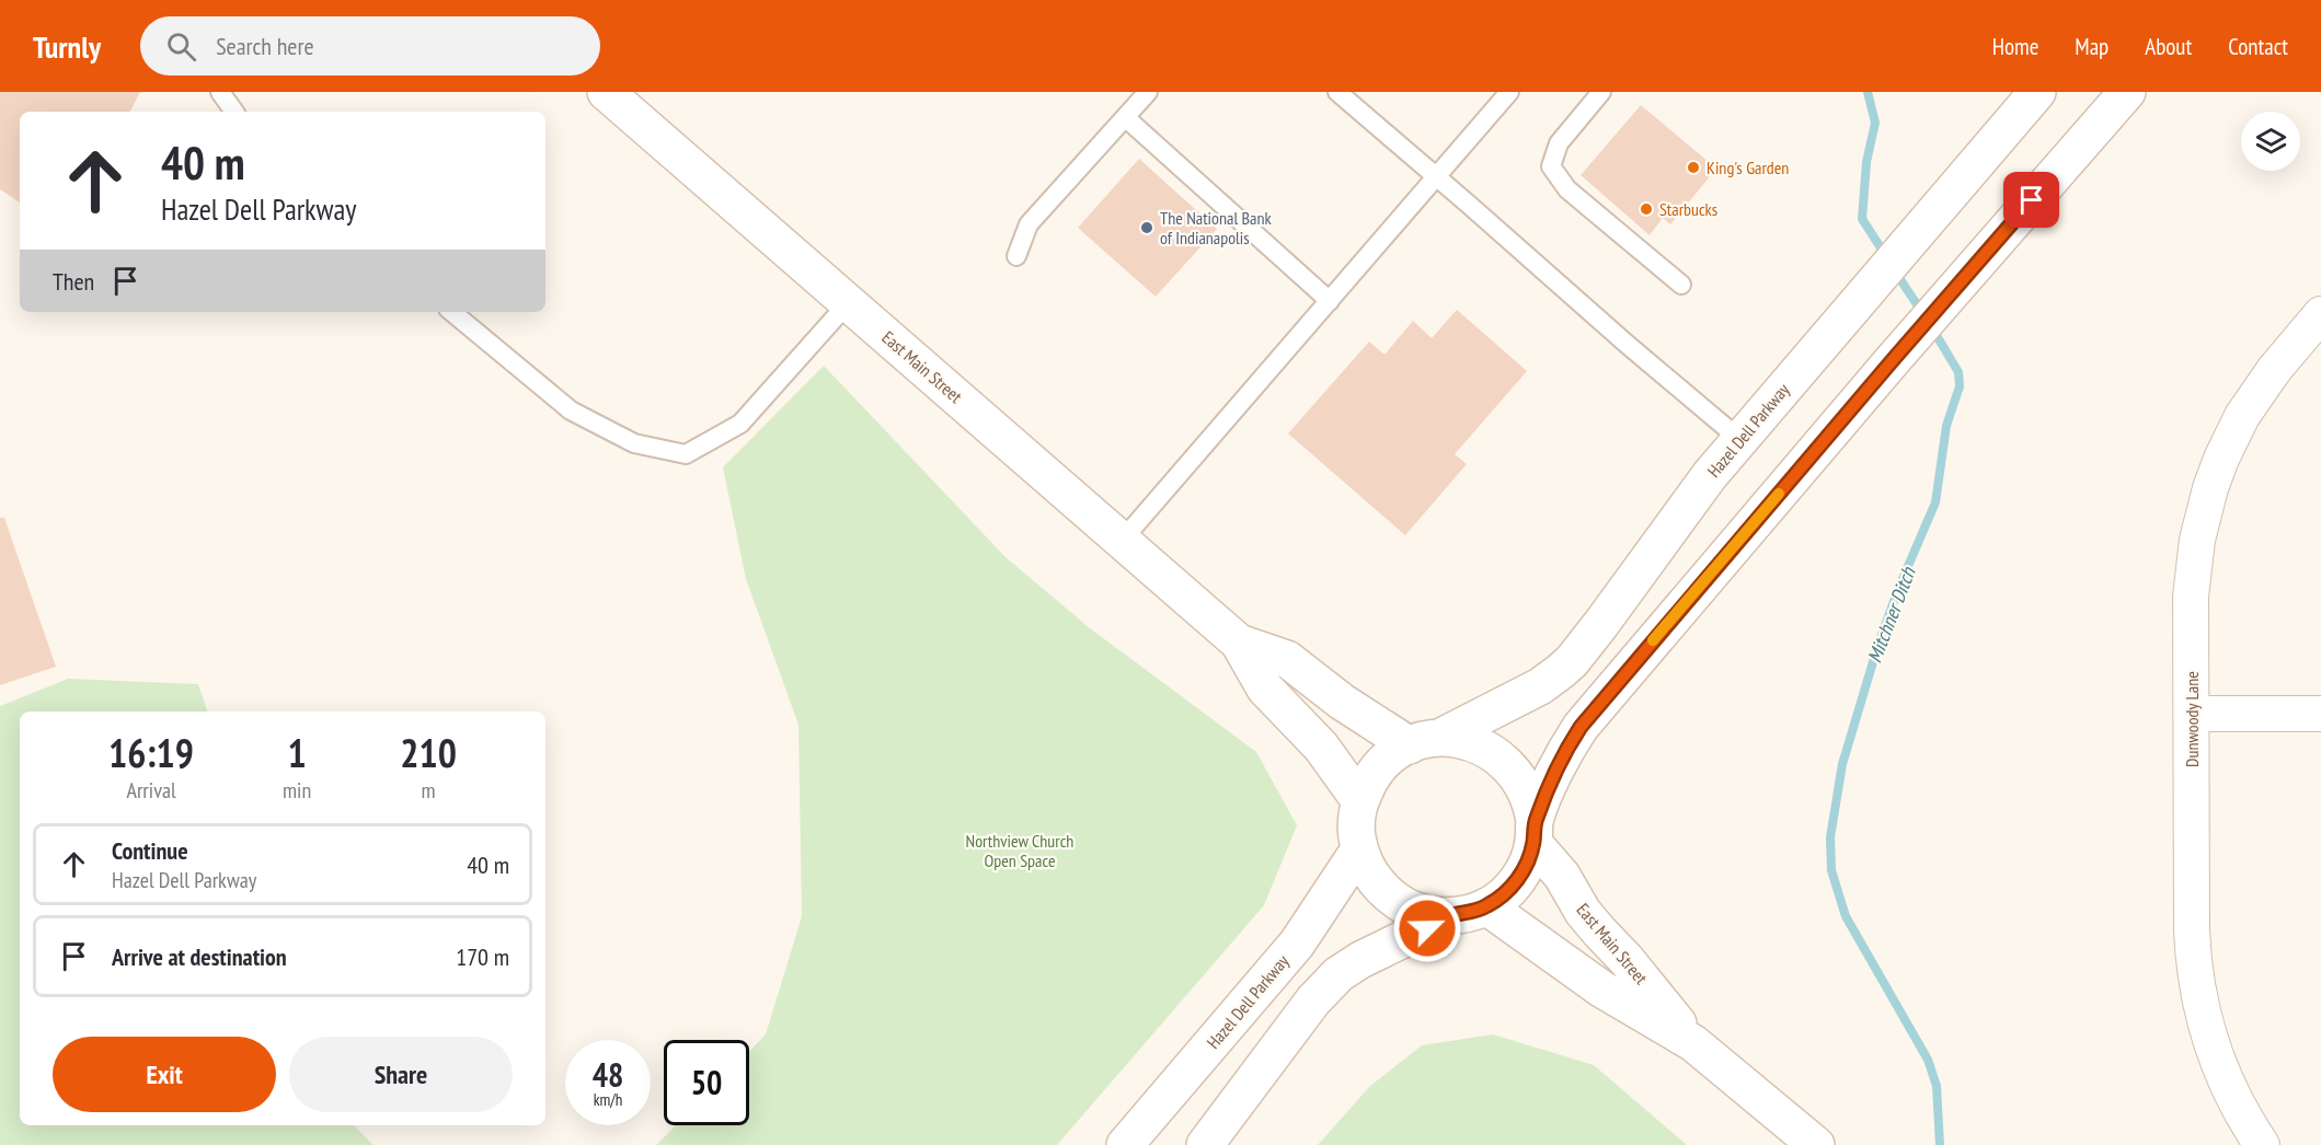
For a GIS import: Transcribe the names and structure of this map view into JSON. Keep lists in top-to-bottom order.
{
  "streets": {
    "main road": ["East Main Street", "Hazel Dell Parkway"],
    "street": ["Dunwoody Lane"]
  },
  "crossings": [
    ["East Main Street", "Hazel Dell Parkway"]
  ],
  "water": ["Mitchner Ditch"],
  "parks": ["Northview Church Open Space"],
  "places": ["King's Garden", "Starbucks", "The National Bank of Indianapolis"],
  "page": {
    "header": "Turnly",
    "search": "Search here",
    "nav": [
      "Home",
      "Map",
      "About",
      "Contact"
    ],
    "turn": ["40 m", "Hazel Dell Parkway"],
    "then": "Then",
    "eta": [
      "16:19",
      "Arrival",
      "1",
      "min",
      "210",
      "m"
    ],
    "list": [
      {
        "name": "Continue",
        "note": "Hazel Dell Parkway",
        "value": "40 m"
      },
      {
        "name": "Arrive at destination",
        "value": "170 m"
      }
    ],
    "buttons": ["Exit", "Share"],
    "speed": "48 km/h",
    "limit": "50"
  }
}
